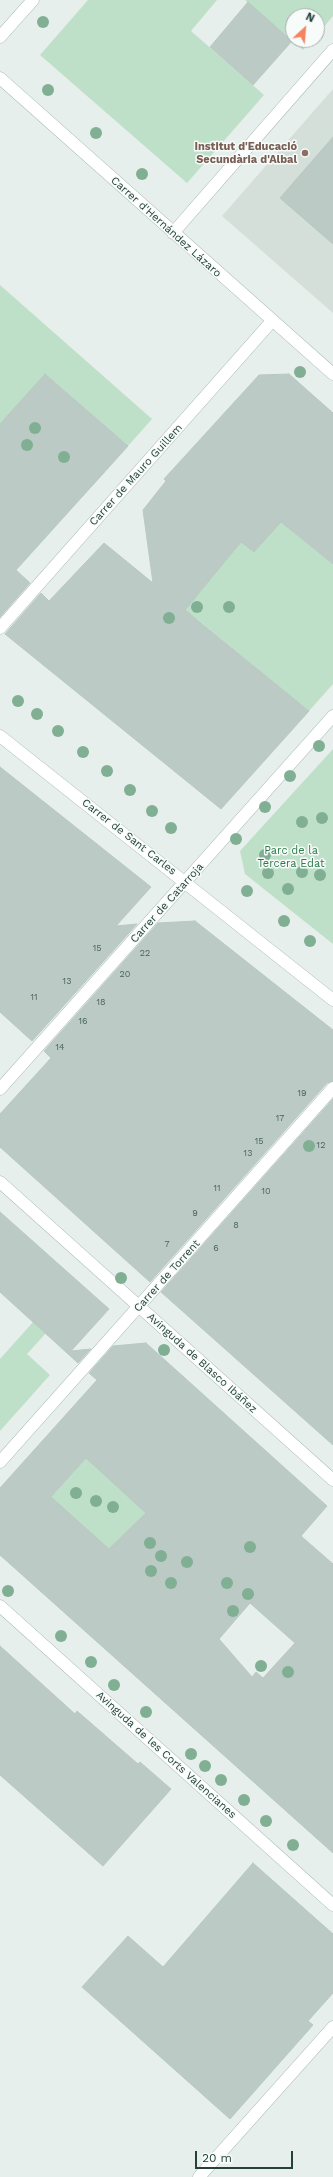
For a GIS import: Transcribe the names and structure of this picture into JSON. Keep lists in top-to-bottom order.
{
  "streets": {
    "street": [
      "Carrer d'Hernández Lázaro",
      "Carrer de Mauro Guillem",
      "Carrer de Sant Carles",
      "Carrer de Catarroja",
      "Carrer de Torrent",
      "Avinguda de Blasco Ibáñez",
      "Avinguda de les Corts Valencianes"
    ]
  },
  "crossings": [
    ["Carrer d'Hernández Lázaro", "Carrer de Mauro Guillem"],
    ["Carrer de Sant Carles", "Carrer de Catarroja"],
    ["Carrer de Torrent", "Avinguda de Blasco Ibáñez"]
  ],
  "parks": ["Parc de la Tercera Edat"],
  "places": ["Institut d'Educació Secundària d'Albal"],
  "house_numbers": [
    "15",
    "22",
    "20",
    "13",
    "11",
    "18",
    "16",
    "14",
    "19",
    "17",
    "15",
    "12",
    "13",
    "11",
    "10",
    "9",
    "8",
    "7",
    "6"
  ],
  "scale_bar": "20 m",
  "north": "top right"
}
